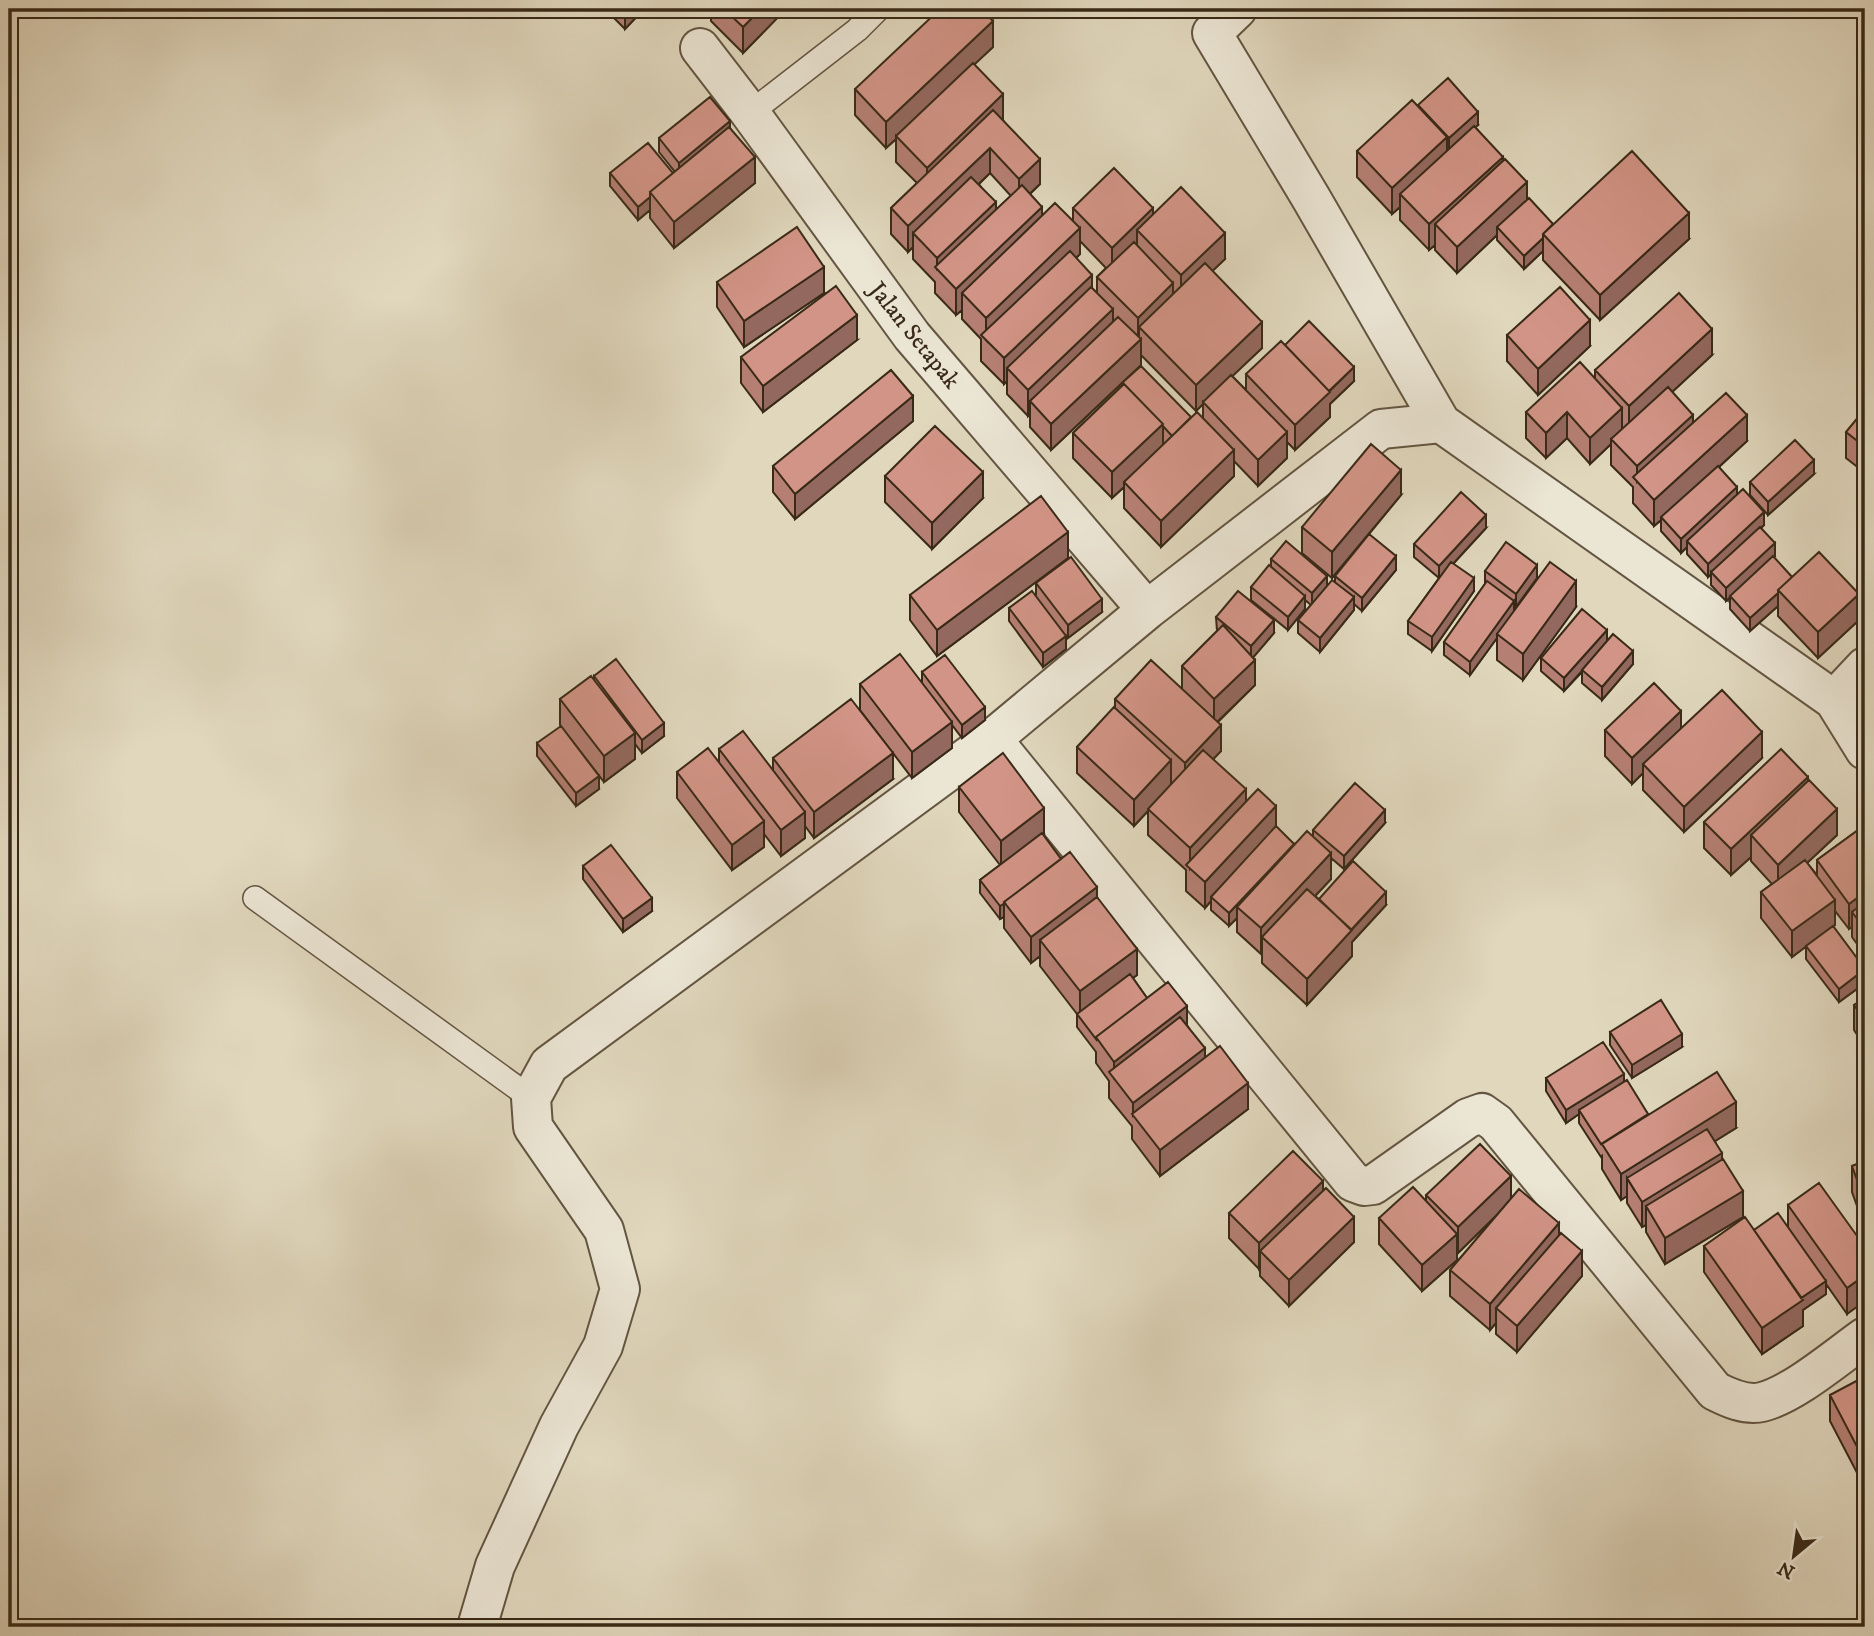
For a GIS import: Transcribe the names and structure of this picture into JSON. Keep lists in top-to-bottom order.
{
  "streets": {
    "street": ["Jalan Setapak"]
  },
  "north": "bottom left"
}
